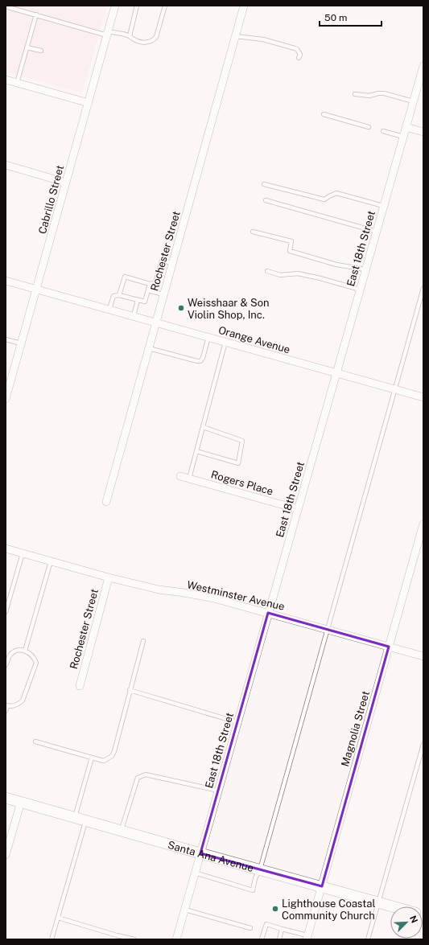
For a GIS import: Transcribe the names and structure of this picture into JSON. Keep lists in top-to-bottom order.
{
  "streets": {
    "street": [
      "Cabrillo Street",
      "East 18th Street",
      "Rochester Street",
      "Orange Avenue",
      "Rogers Place",
      "Westminster Avenue",
      "Magnolia Street",
      "Santa Ana Avenue"
    ]
  },
  "crossings": [
    ["Cabrillo Street", "Orange Avenue"],
    ["East 18th Street", "Orange Avenue"],
    ["East 18th Street", "Rogers Place"],
    ["East 18th Street", "Westminster Avenue"],
    ["East 18th Street", "Santa Ana Avenue"],
    ["Rochester Street", "Orange Avenue"],
    ["Rochester Street", "Westminster Avenue"],
    ["Westminster Avenue", "Magnolia Street"],
    ["Magnolia Street", "Santa Ana Avenue"]
  ],
  "places": ["Weisshaar & Son Violin Shop, Inc.", "Lighthouse Coastal Community Church"],
  "scale_bar": "50 m",
  "north": "top right"
}
